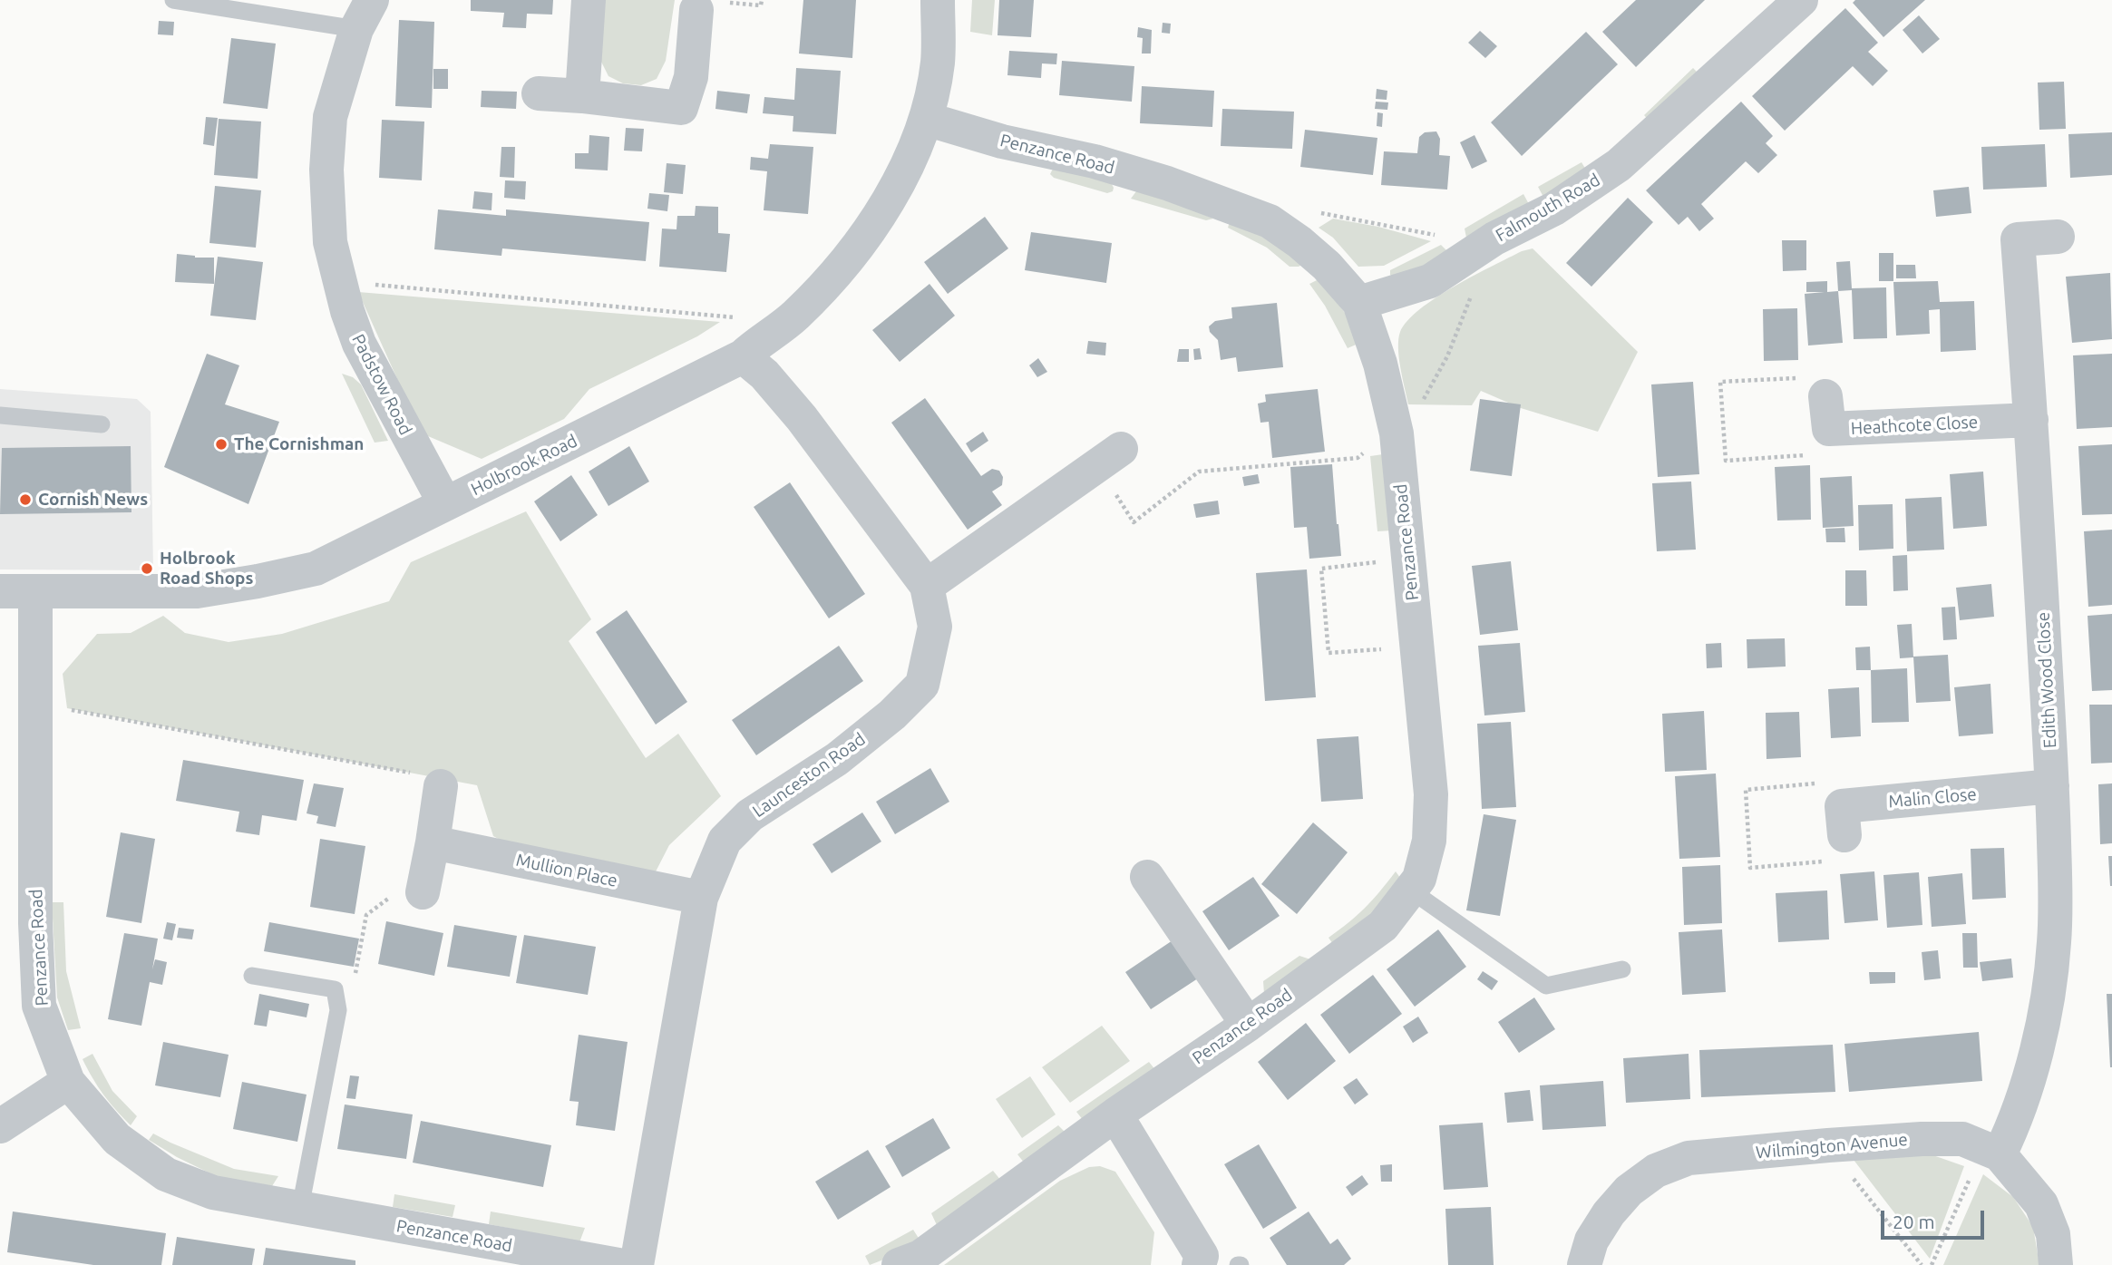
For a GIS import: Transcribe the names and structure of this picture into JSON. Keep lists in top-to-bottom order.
{
  "streets": {
    "street": [
      "Penzance Road",
      "Falmouth Road",
      "Padstow Road",
      "Heathcote Close",
      "Holbrook Road",
      "Edith Wood Close",
      "Launceston Road",
      "Malin Close",
      "Mullion Place",
      "Wilmington Avenue"
    ]
  },
  "crossings": [
    ["Penzance Road", "Falmouth Road"],
    ["Penzance Road", "Holbrook Road"],
    ["Padstow Road", "Holbrook Road"],
    ["Heathcote Close", "Edith Wood Close"],
    ["Holbrook Road", "Launceston Road"],
    ["Edith Wood Close", "Malin Close"],
    ["Edith Wood Close", "Wilmington Avenue"],
    ["Launceston Road", "Mullion Place"]
  ],
  "places": ["The Cornishman", "Cornish News", "Holbrook Road Shops"],
  "scale_bar": "20 m"
}
